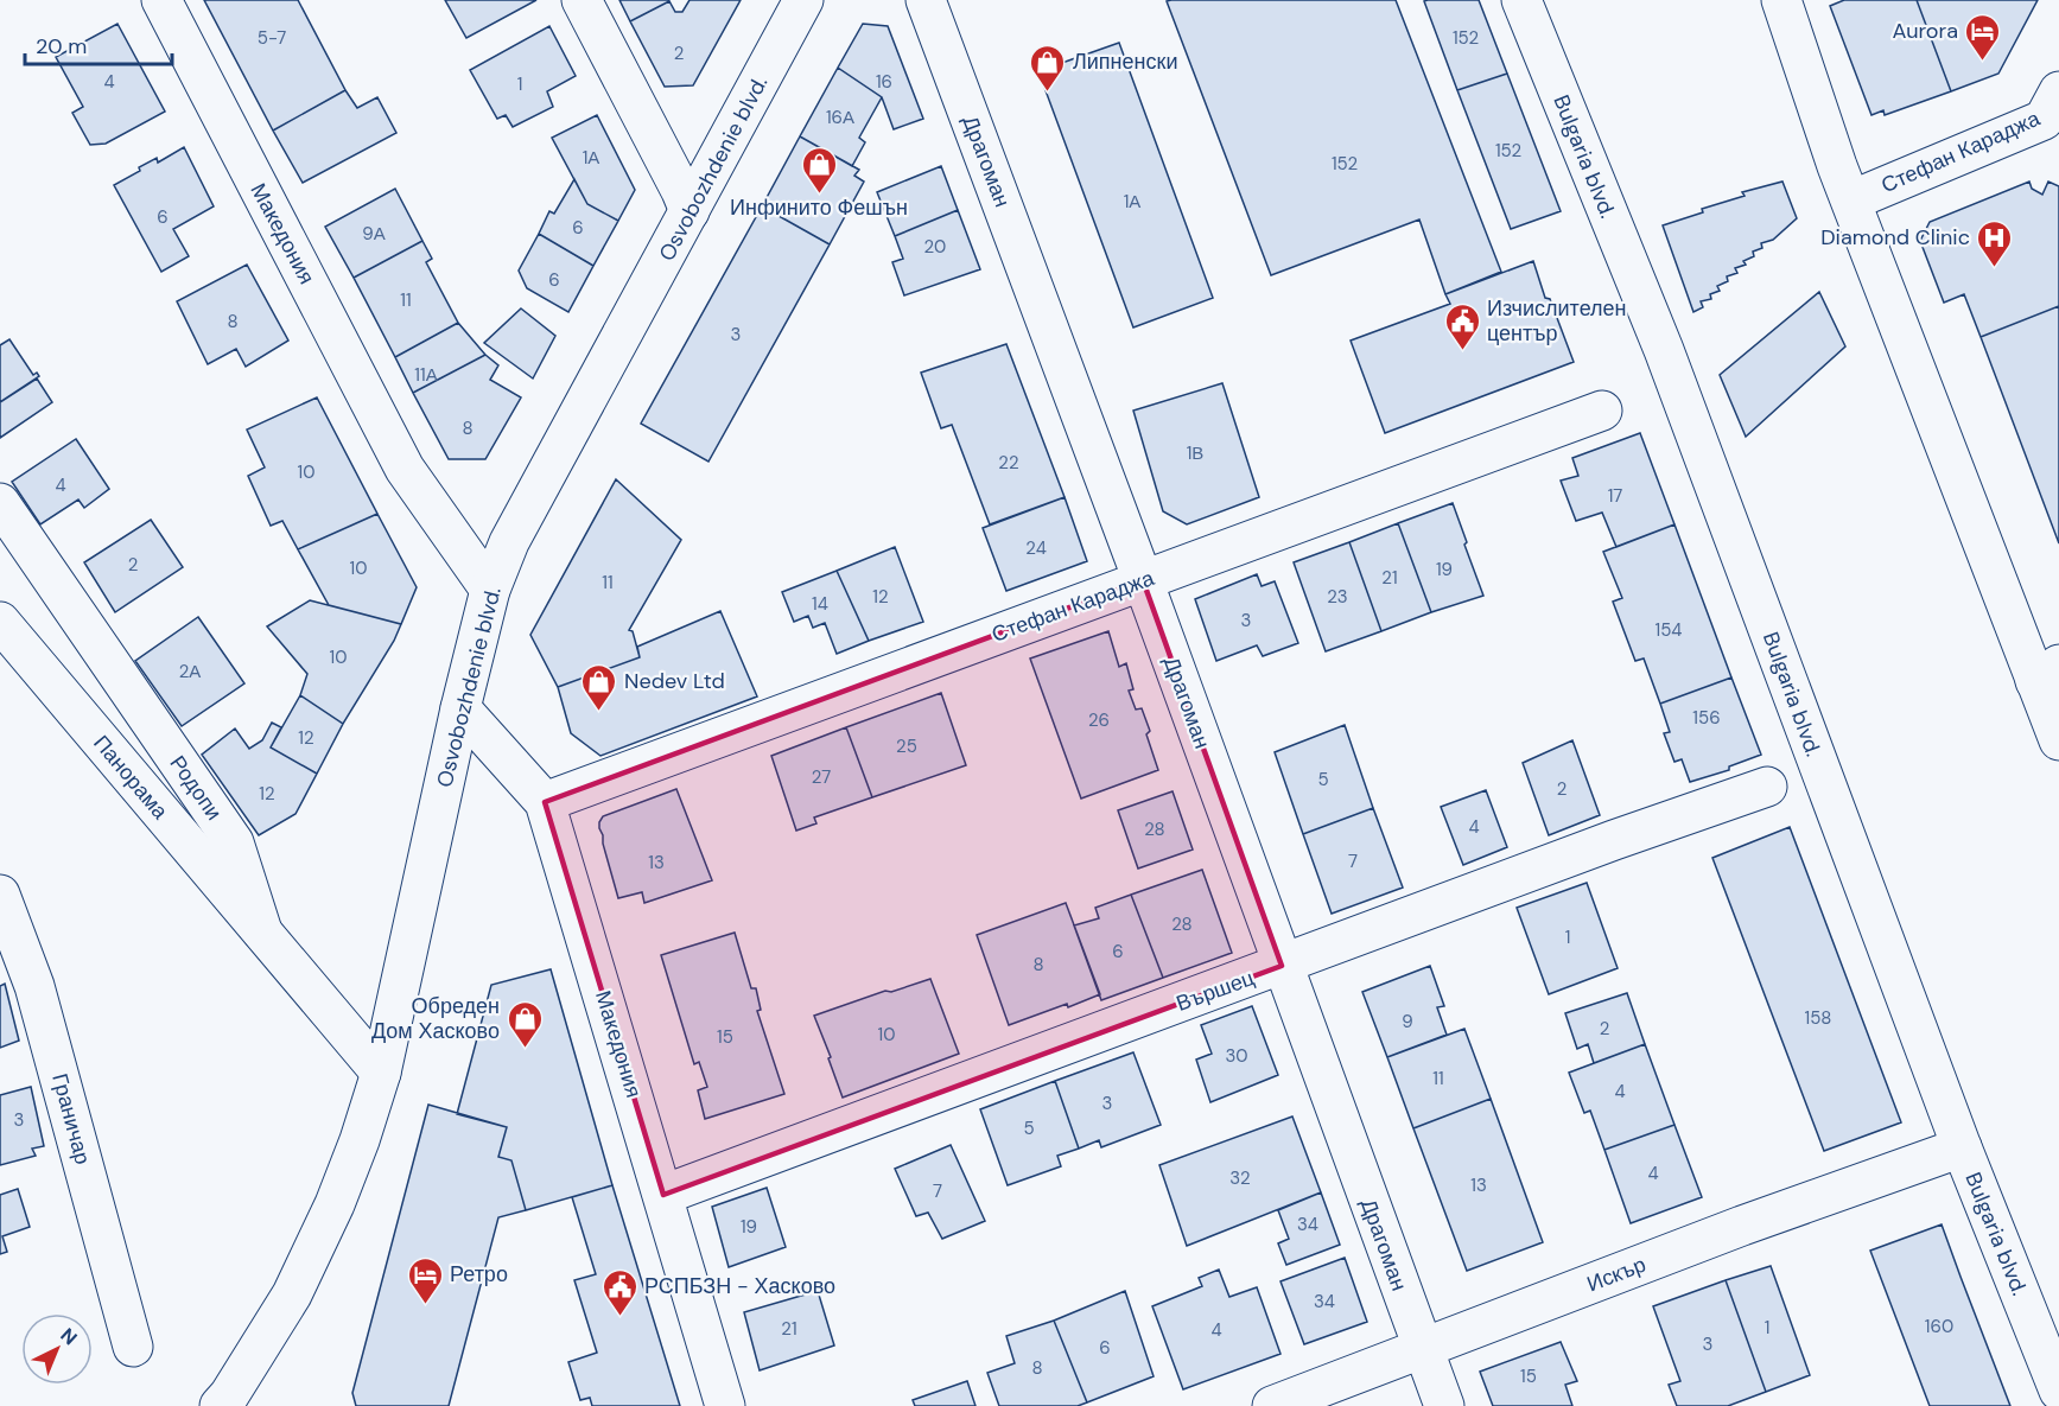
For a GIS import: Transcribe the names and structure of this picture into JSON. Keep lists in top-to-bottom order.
{
  "streets": {
    "street": [
      "Стефан Караджа",
      "Bulgaria blvd.",
      "Драгоман",
      "Osvobozhdenie blvd.",
      "Македония",
      "Панорама",
      "Родопи",
      "Вършец",
      "Граничар",
      "Искър"
    ]
  },
  "crossings": [
    ["Стефан Караджа", "Драгоман"],
    ["Стефан Караджа", "Македония"],
    ["Bulgaria blvd.", "Искър"],
    ["Драгоман", "Вършец"],
    ["Драгоман", "Искър"],
    ["Osvobozhdenie blvd.", "Македония"],
    ["Osvobozhdenie blvd.", "Родопи"],
    ["Македония", "Вършец"],
    ["Панорама", "Родопи"]
  ],
  "places": {
    "hotel": ["Aurora", "Ретро"],
    "shop": [
      "Липненски",
      "Инфинито Фешън",
      "Nedev Ltd",
      "Обреден Дом Хасково"
    ],
    "hospital": ["Diamond Clinic"],
    "public building": ["Изчислителен център", "РСПБЗН - Хасково"]
  },
  "house_numbers": [
    "5-7",
    "152",
    "2",
    "4",
    "16",
    "1",
    "16А",
    "152",
    "1А",
    "152",
    "1А",
    "6",
    "6",
    "9А",
    "20",
    "6",
    "11",
    "8",
    "3",
    "11А",
    "8",
    "1В",
    "22",
    "10",
    "4",
    "17",
    "24",
    "2",
    "10",
    "19",
    "21",
    "11",
    "12",
    "23",
    "14",
    "3",
    "154",
    "10",
    "2А",
    "156",
    "26",
    "12",
    "25",
    "27",
    "5",
    "2",
    "12",
    "4",
    "28",
    "7",
    "13",
    "28",
    "1",
    "6",
    "8",
    "158",
    "9",
    "2",
    "10",
    "15",
    "30",
    "11",
    "4",
    "3",
    "3",
    "5",
    "4",
    "32",
    "13",
    "7",
    "34",
    "19",
    "34",
    "160",
    "1",
    "21",
    "4",
    "3",
    "6",
    "8",
    "15"
  ],
  "scale_bar": "20 m",
  "north": "top right"
}
